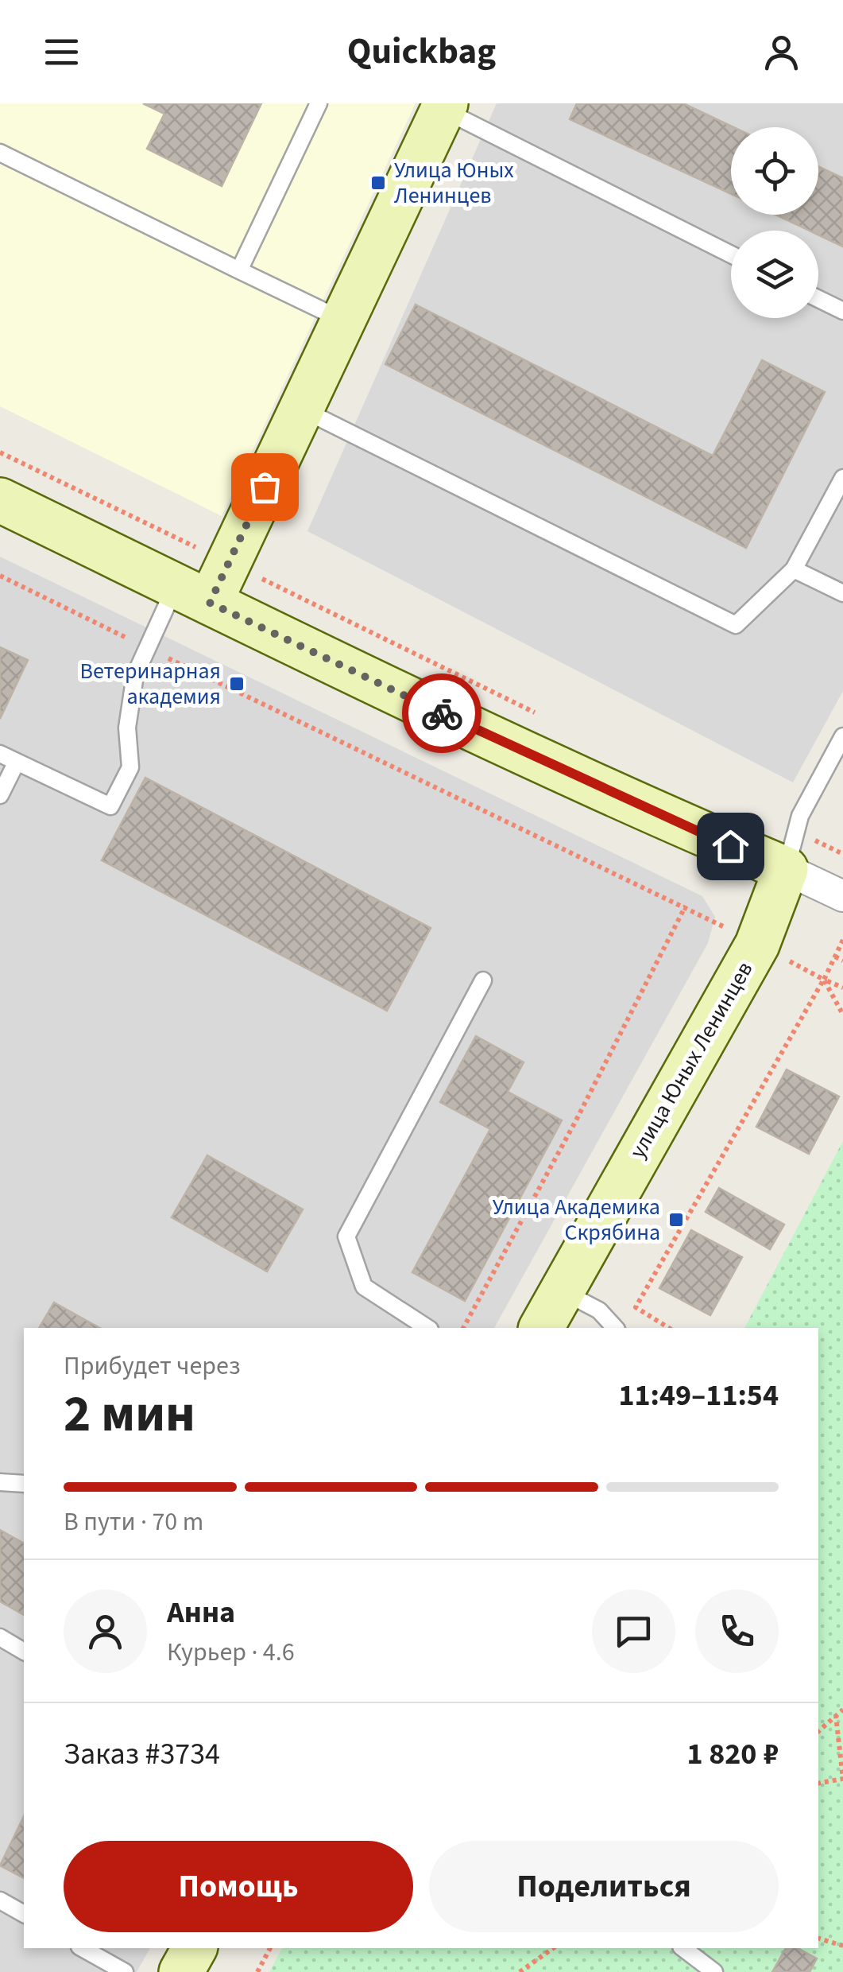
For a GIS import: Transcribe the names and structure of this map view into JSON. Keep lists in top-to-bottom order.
{
  "streets": {
    "main road": ["улица Юных Ленинцев"]
  },
  "places": {
    "transit": ["Улица Юных Ленинцев", "Ветеринарная академия", "Улица Академика Скрябина"]
  },
  "page": {
    "header": "Quickbag",
    "heading": ["2 мин", "Прибудет через", "11:49–11:54"],
    "panel": [
      "Анна",
      "Курьер · 4.6",
      "Заказ #3734",
      "1 820 ₽"
    ],
    "bar": "В пути · 70 m",
    "buttons": ["Помощь", "Поделиться"]
  }
}
